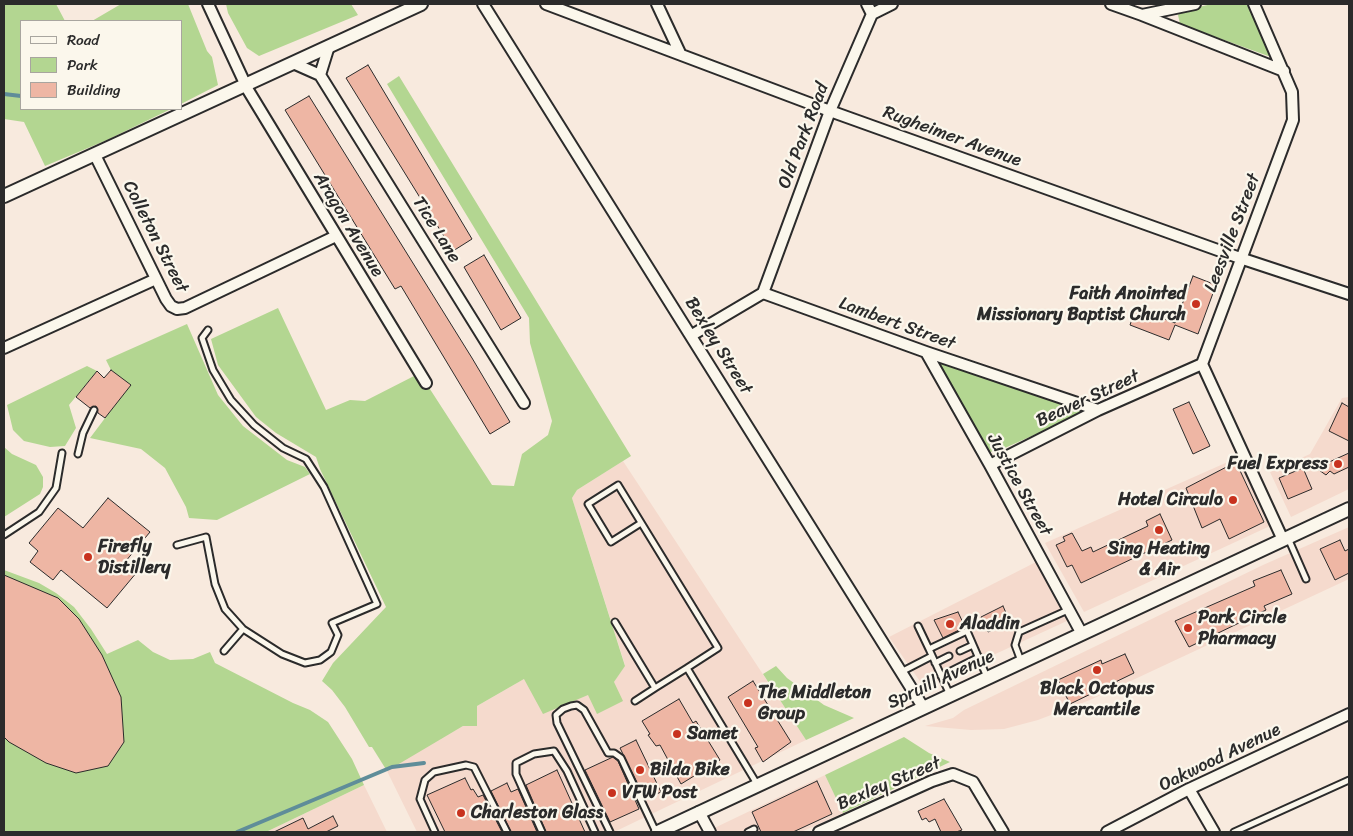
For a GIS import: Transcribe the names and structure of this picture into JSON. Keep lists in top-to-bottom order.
{
  "streets": {
    "street": [
      "Old Park Road",
      "Rugheimer Avenue",
      "Aragon Avenue",
      "Tice Lane",
      "Leesville Street",
      "Colleton Street",
      "Lambert Street",
      "Bexley Street",
      "Beaver Street",
      "Justice Street",
      "Spruill Avenue",
      "Oakwood Avenue"
    ]
  },
  "crossings": [
    ["Old Park Road", "Rugheimer Avenue"],
    ["Old Park Road", "Lambert Street"],
    ["Rugheimer Avenue", "Leesville Street"],
    ["Aragon Avenue", "Colleton Street"],
    ["Leesville Street", "Beaver Street"],
    ["Lambert Street", "Beaver Street"],
    ["Lambert Street", "Justice Street"],
    ["Bexley Street", "Spruill Avenue"],
    ["Beaver Street", "Justice Street"],
    ["Justice Street", "Spruill Avenue"]
  ],
  "places": [
    "Faith Anointed Missionary Baptist Church",
    "Fuel Express",
    "Hotel Circulo",
    "Sing Heating & Air",
    "Firefly Distillery",
    "Aladdin",
    "Park Circle Pharmacy",
    "Black Octopus Mercantile",
    "The Middleton Group",
    "Samet",
    "Bilda Bike",
    "VFW Post",
    "Charleston Glass"
  ],
  "legend": ["Road", "Park", "Building"]
}
